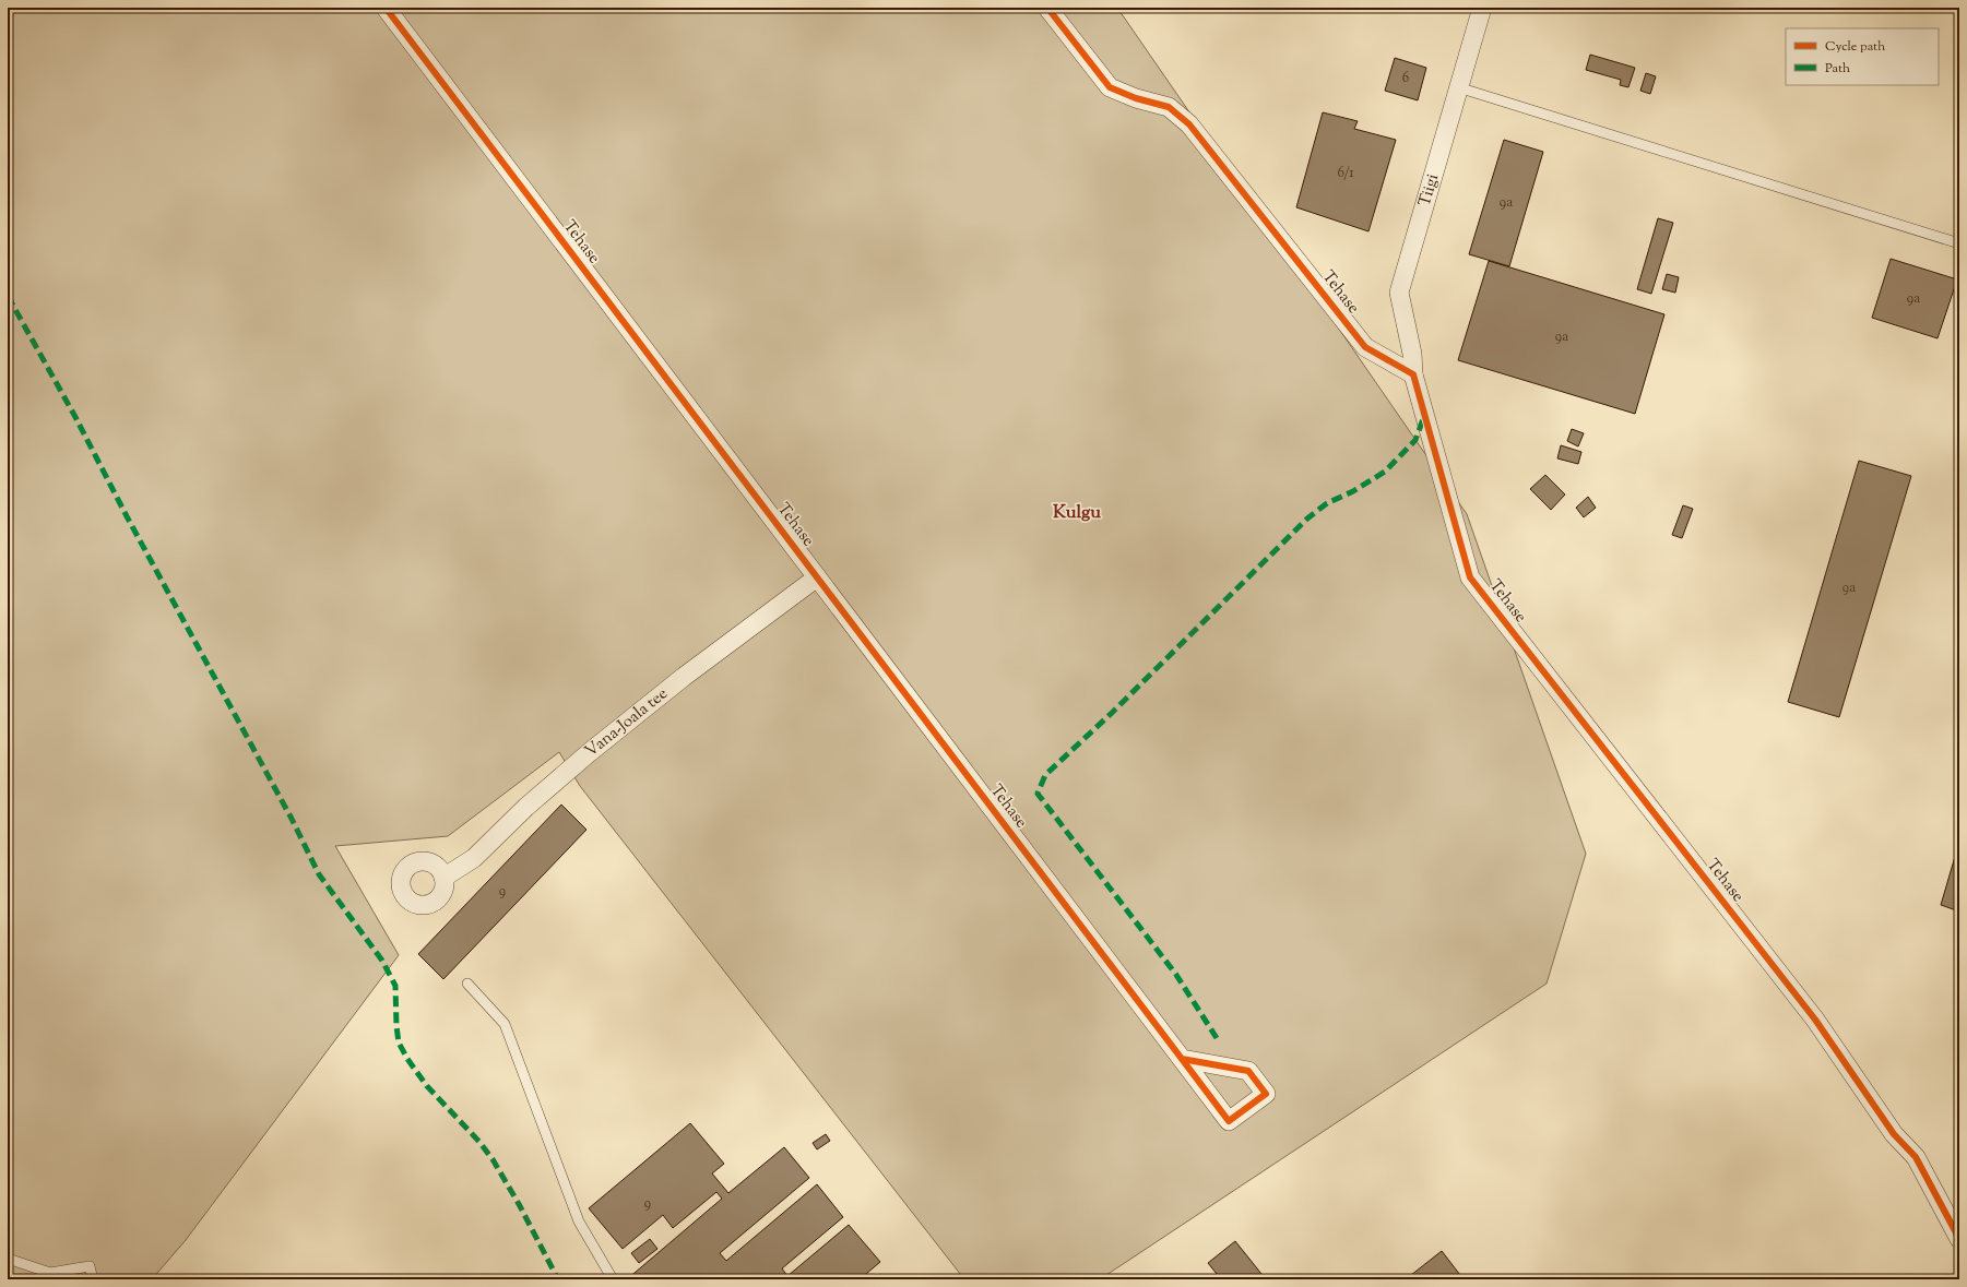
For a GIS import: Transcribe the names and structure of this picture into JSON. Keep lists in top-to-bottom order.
{
  "streets": {
    "street": ["Tiigi", "Tehase", "Vana-Joala tee"]
  },
  "crossings": [
    ["Tiigi", "Tehase"],
    ["Tehase", "Vana-Joala tee"]
  ],
  "districts": ["Kulgu"],
  "house_numbers": [
    "6",
    "6/1",
    "9a",
    "9a",
    "9a",
    "9a",
    "9",
    "9"
  ],
  "legend": ["Cycle path", "Path"]
}
